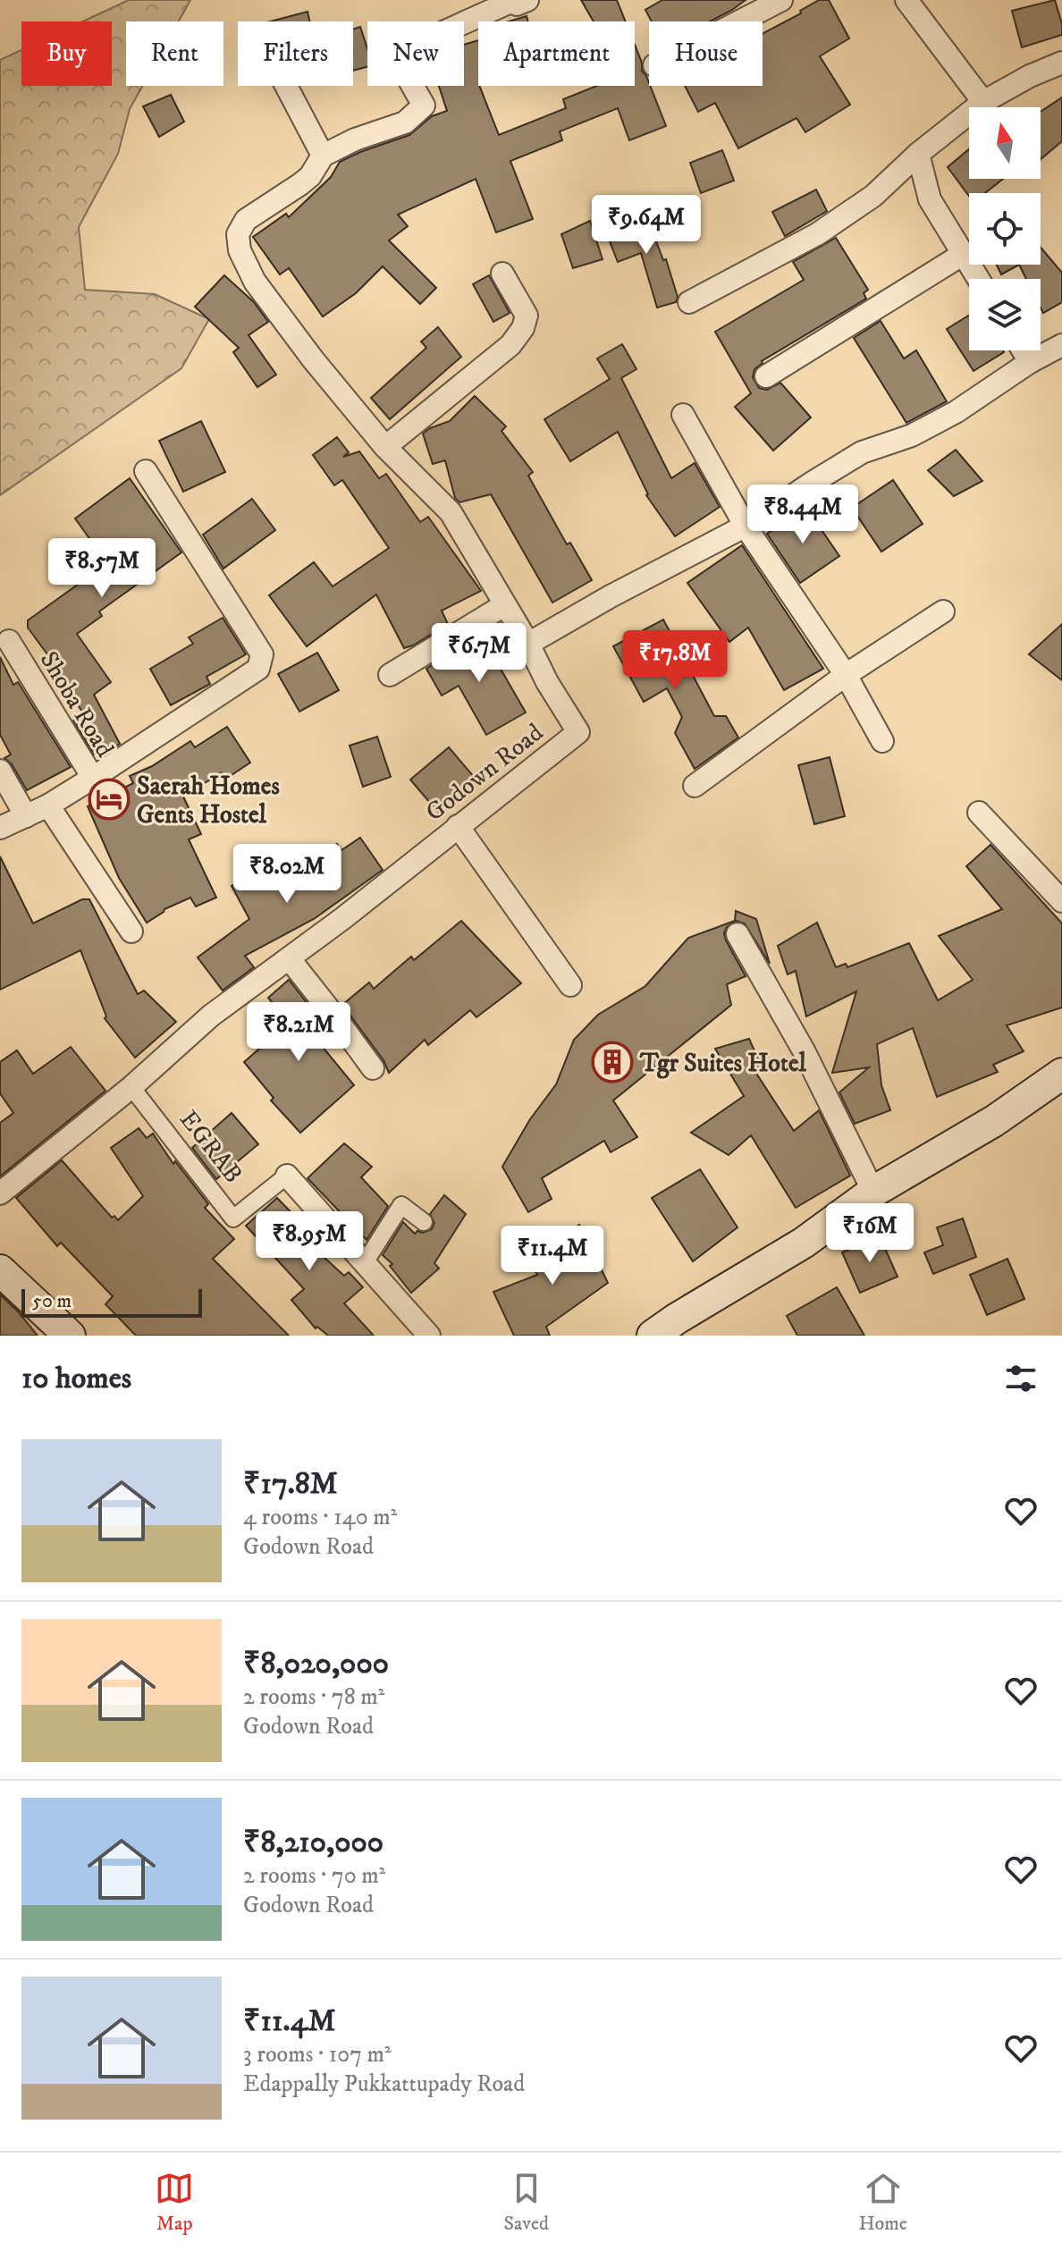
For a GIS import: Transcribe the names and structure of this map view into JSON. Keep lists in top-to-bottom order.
{
  "streets": {
    "street": ["Shoba Road", "Godown Road", "EGRAB"]
  },
  "crossings": [
    ["Godown Road", "EGRAB"]
  ],
  "places": {
    "hotel": ["Saerah Homes Gents Hostel"],
    "building": ["Tgr Suites Hotel"]
  },
  "scale_bar": "50 m",
  "north": "top",
  "page": {
    "chip": [
      "Buy",
      "Rent",
      "Filters",
      "New",
      "Apartment",
      "House"
    ],
    "price": [
      "₹9.64M",
      "₹8.44M",
      "₹8.57M",
      "₹6.7M",
      "₹17.8M",
      "₹8.02M",
      "₹8.21M",
      "₹16M",
      "₹8.95M",
      "₹11.4M"
    ],
    "scale": "50 m",
    "heading": "10 homes",
    "list": [
      {
        "name": "₹17.8M",
        "note": "4 rooms · 140 m² · Godown Road"
      },
      {
        "name": "₹8,020,000",
        "note": "2 rooms · 78 m² · Godown Road"
      },
      {
        "name": "₹8,210,000",
        "note": "2 rooms · 70 m² · Godown Road"
      },
      {
        "name": "₹11.4M",
        "note": "3 rooms · 107 m² · Edappally Pukkattupady Road"
      }
    ],
    "tabs": ["Map", "Saved", "Home"]
  }
}
